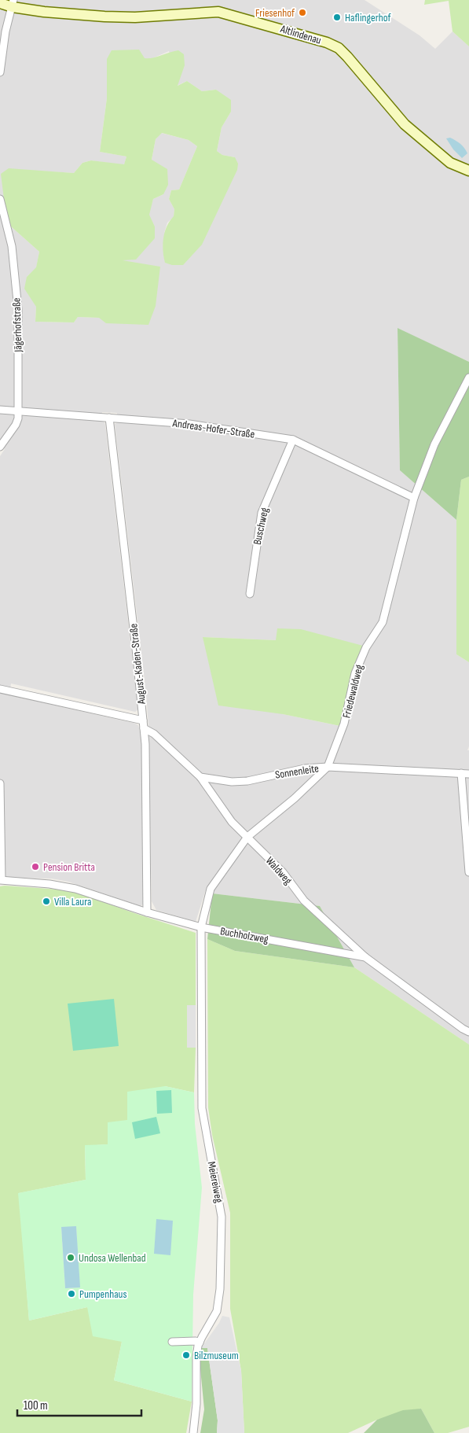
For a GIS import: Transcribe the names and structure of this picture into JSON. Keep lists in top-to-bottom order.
{
  "streets": {
    "street": [
      "Altlindenau",
      "Jägerhofstraße",
      "Andreas-Hofer-Straße",
      "Buschweg",
      "August-Kaden-Straße",
      "Friedewaldweg",
      "Sonnenleite",
      "Waldweg",
      "Buchholzweg",
      "Meiereiweg"
    ]
  },
  "crossings": [
    ["Jägerhofstraße", "Andreas-Hofer-Straße"],
    ["Andreas-Hofer-Straße", "Buschweg"],
    ["Andreas-Hofer-Straße", "August-Kaden-Straße"],
    ["Andreas-Hofer-Straße", "Friedewaldweg"],
    ["August-Kaden-Straße", "Buchholzweg"],
    ["Friedewaldweg", "Sonnenleite"],
    ["Friedewaldweg", "Waldweg"],
    ["Friedewaldweg", "Buchholzweg"],
    ["Friedewaldweg", "Meiereiweg"],
    ["Sonnenleite", "Waldweg"],
    ["Waldweg", "Buchholzweg"],
    ["Buchholzweg", "Meiereiweg"]
  ],
  "places": [
    "Friesenhof",
    "Haflingerhof",
    "Pension Britta",
    "Villa Laura",
    "Undosa Wellenbad",
    "Pumpenhaus",
    "Bilzmuseum"
  ],
  "scale_bar": "100 m"
}
